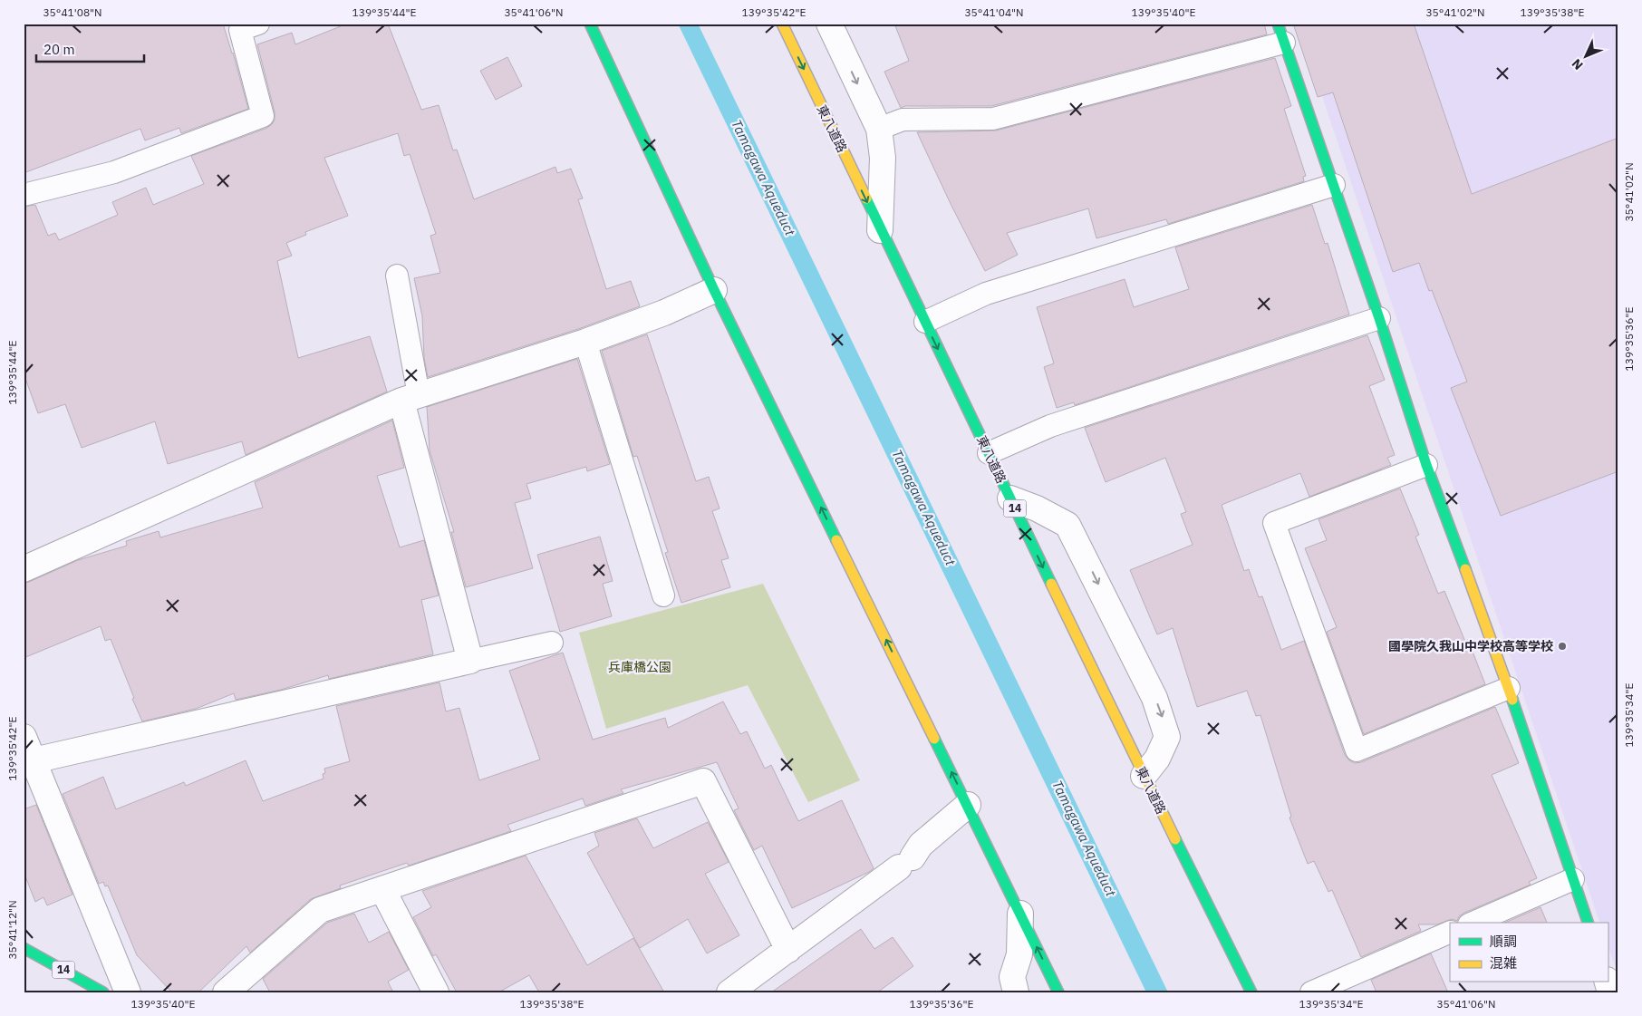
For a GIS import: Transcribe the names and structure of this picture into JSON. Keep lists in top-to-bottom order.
{
  "streets": {
    "main road": ["東八道路", "14"]
  },
  "one_way": ["東八道路"],
  "water": ["Tamagawa Aqueduct"],
  "parks": ["兵庫橋公園"],
  "places": ["國學院久我山中学校高等学校"],
  "legend": ["順調", "混雑"],
  "scale_bar": "20 m",
  "north": "bottom left",
  "coordinates": [
    "35°41'08\"N",
    "139°35'44\"E",
    "35°41'06\"N",
    "139°35'42\"E",
    "35°41'04\"N",
    "139°35'40\"E",
    "35°41'02\"N",
    "139°35'38\"E",
    "139°35'36\"E",
    "139°35'34\"E",
    "35°41'12\"N"
  ]
}
